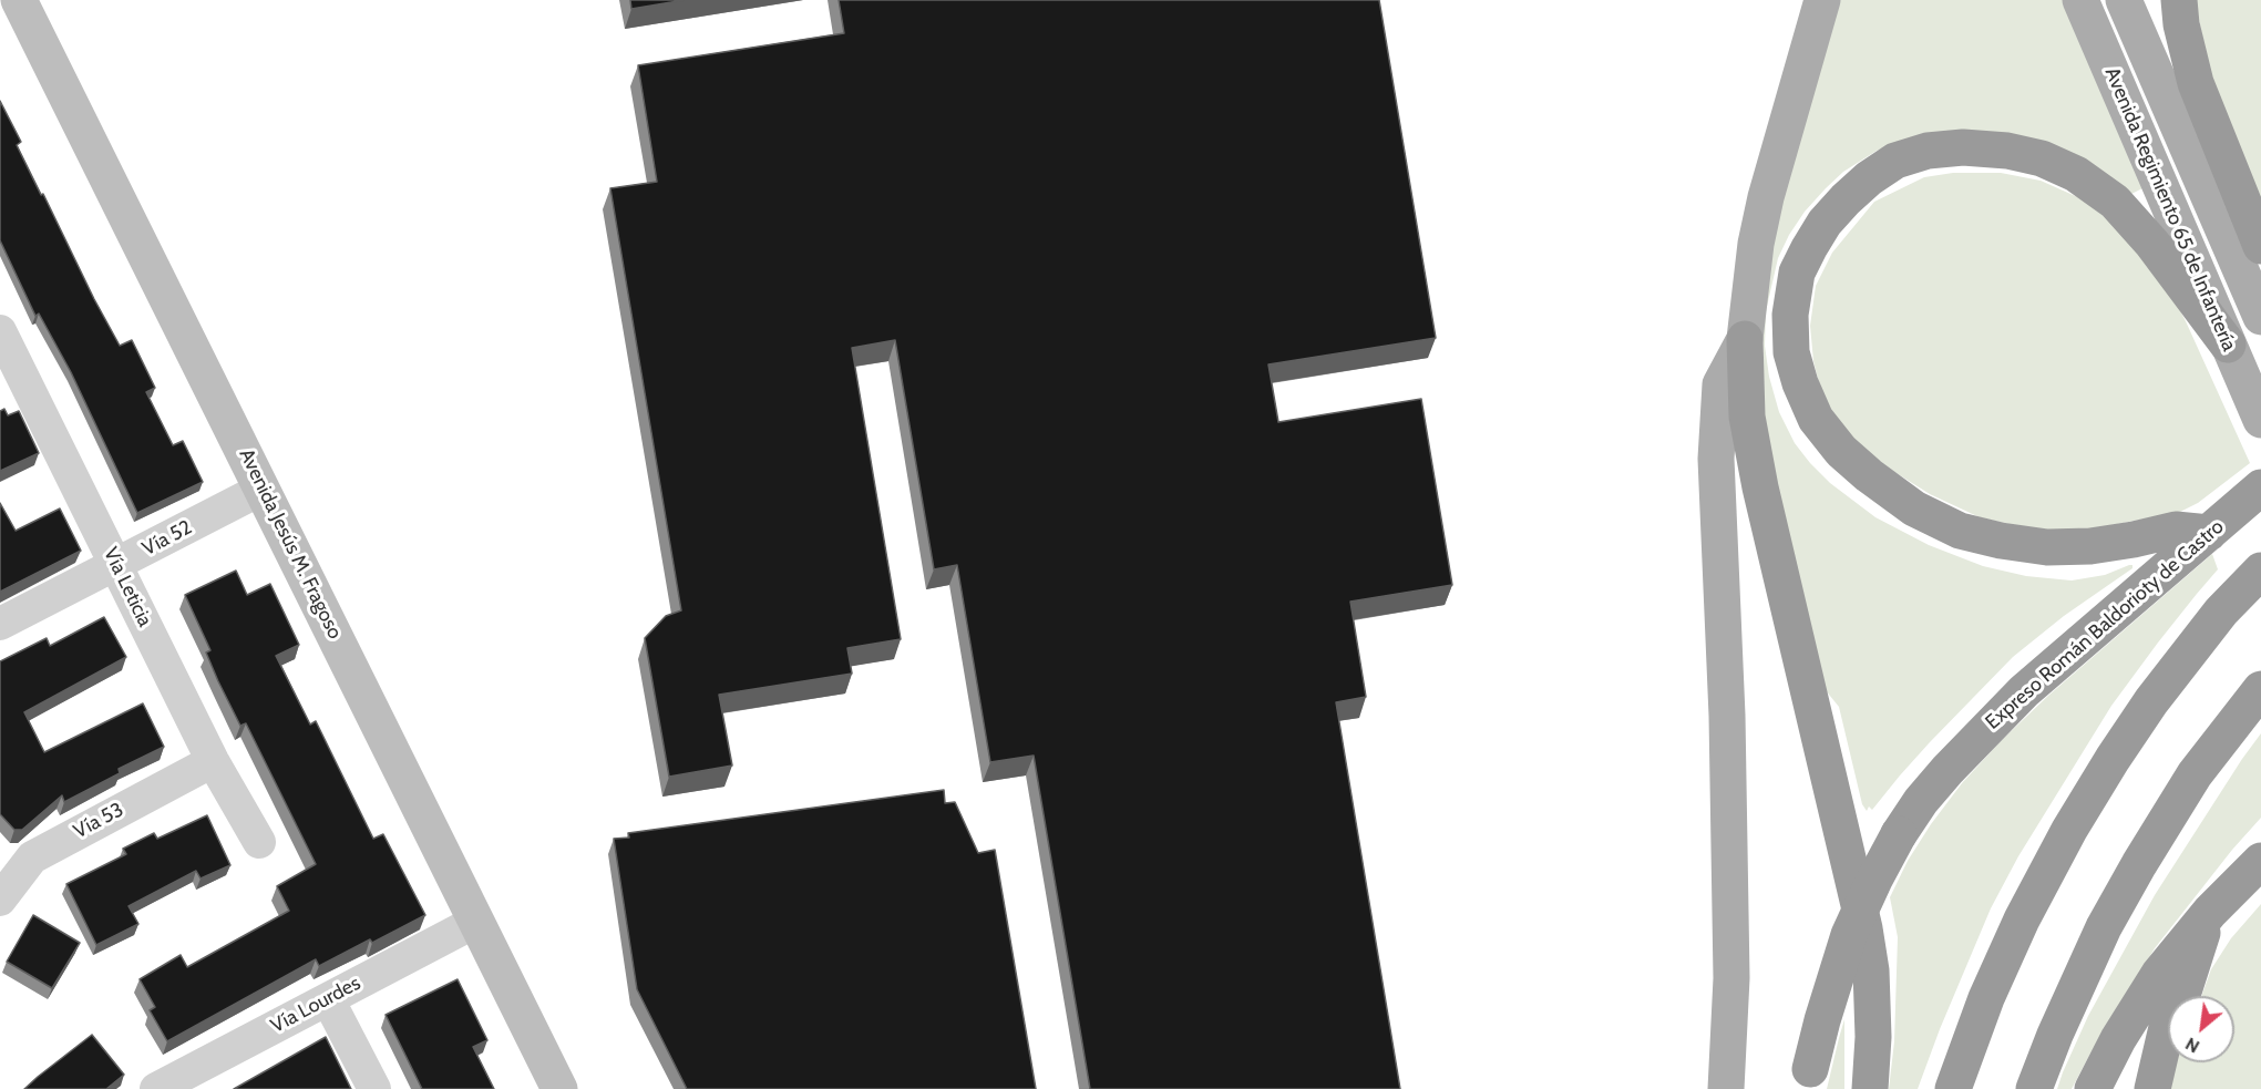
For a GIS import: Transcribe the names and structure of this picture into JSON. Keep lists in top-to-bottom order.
{
  "streets": {
    "highway": ["Expreso Román Baldorioty de Castro"],
    "main road": ["Avenida Regimiento 65 de Infantería"],
    "street": [
      "Vía 52",
      "Avenida Jesús M. Fragoso",
      "Vía Leticia",
      "Vía 53",
      "Vía Lourdes"
    ]
  },
  "crossings": [
    ["Vía 52", "Avenida Jesús M. Fragoso"],
    ["Vía 52", "Vía Leticia"],
    ["Avenida Jesús M. Fragoso", "Vía Lourdes"],
    ["Vía Leticia", "Vía 53"]
  ],
  "north": "bottom left"
}
